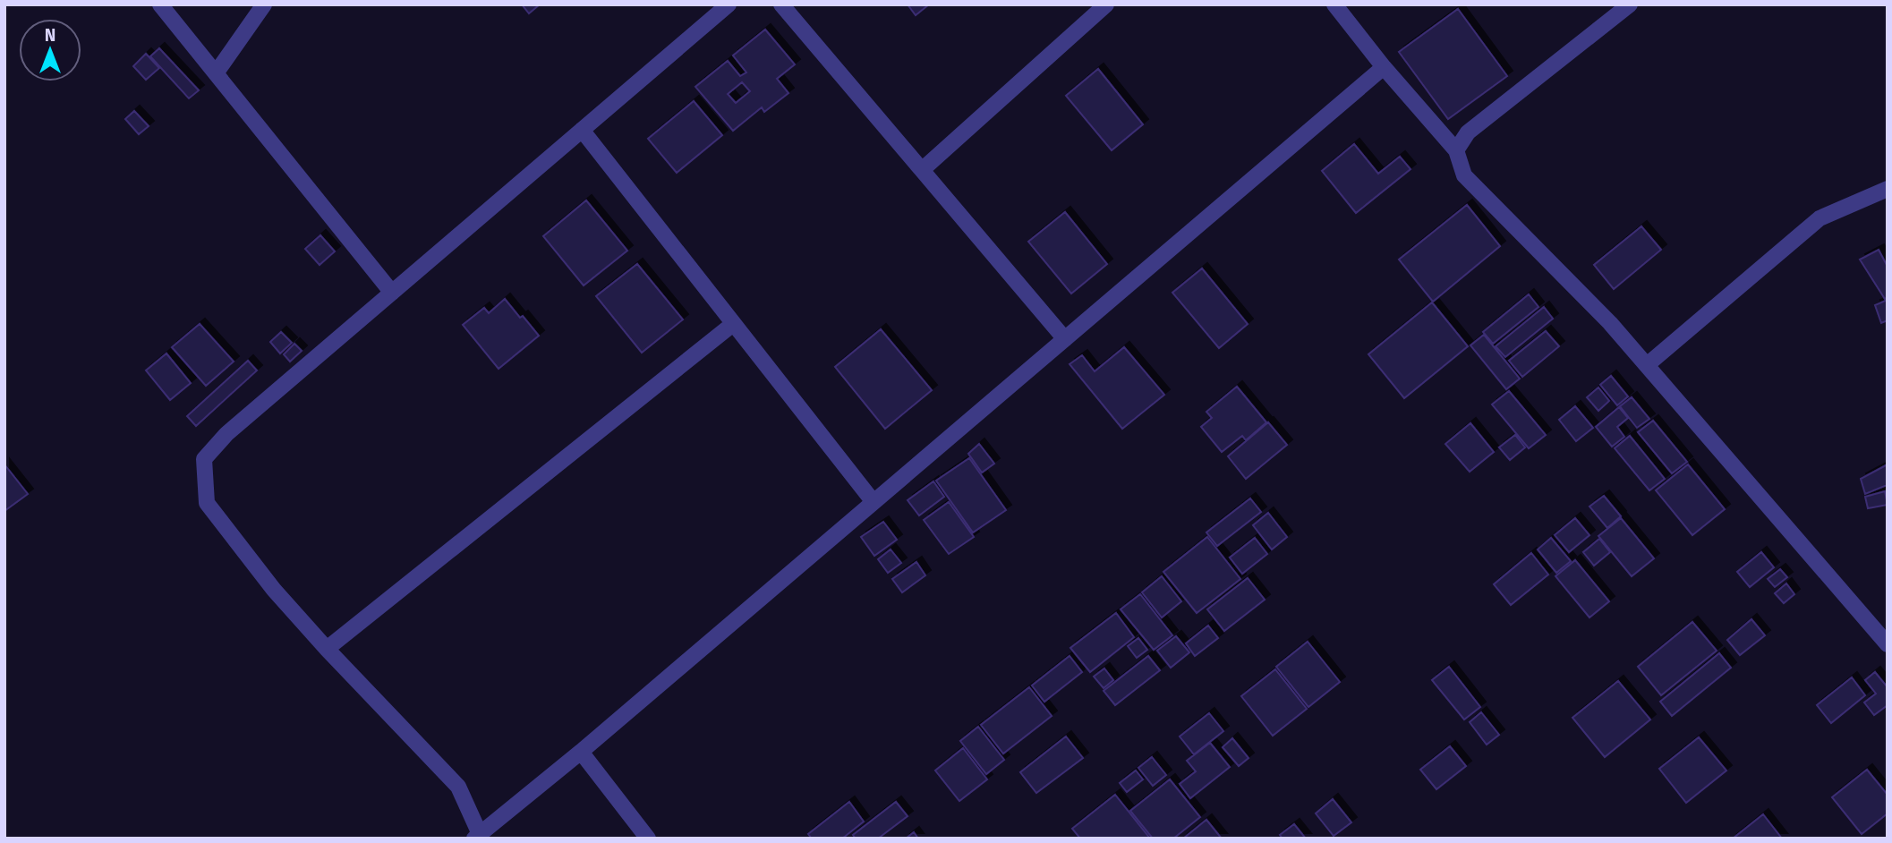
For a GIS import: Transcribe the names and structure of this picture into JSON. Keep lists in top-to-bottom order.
{
  "north": "top"
}
